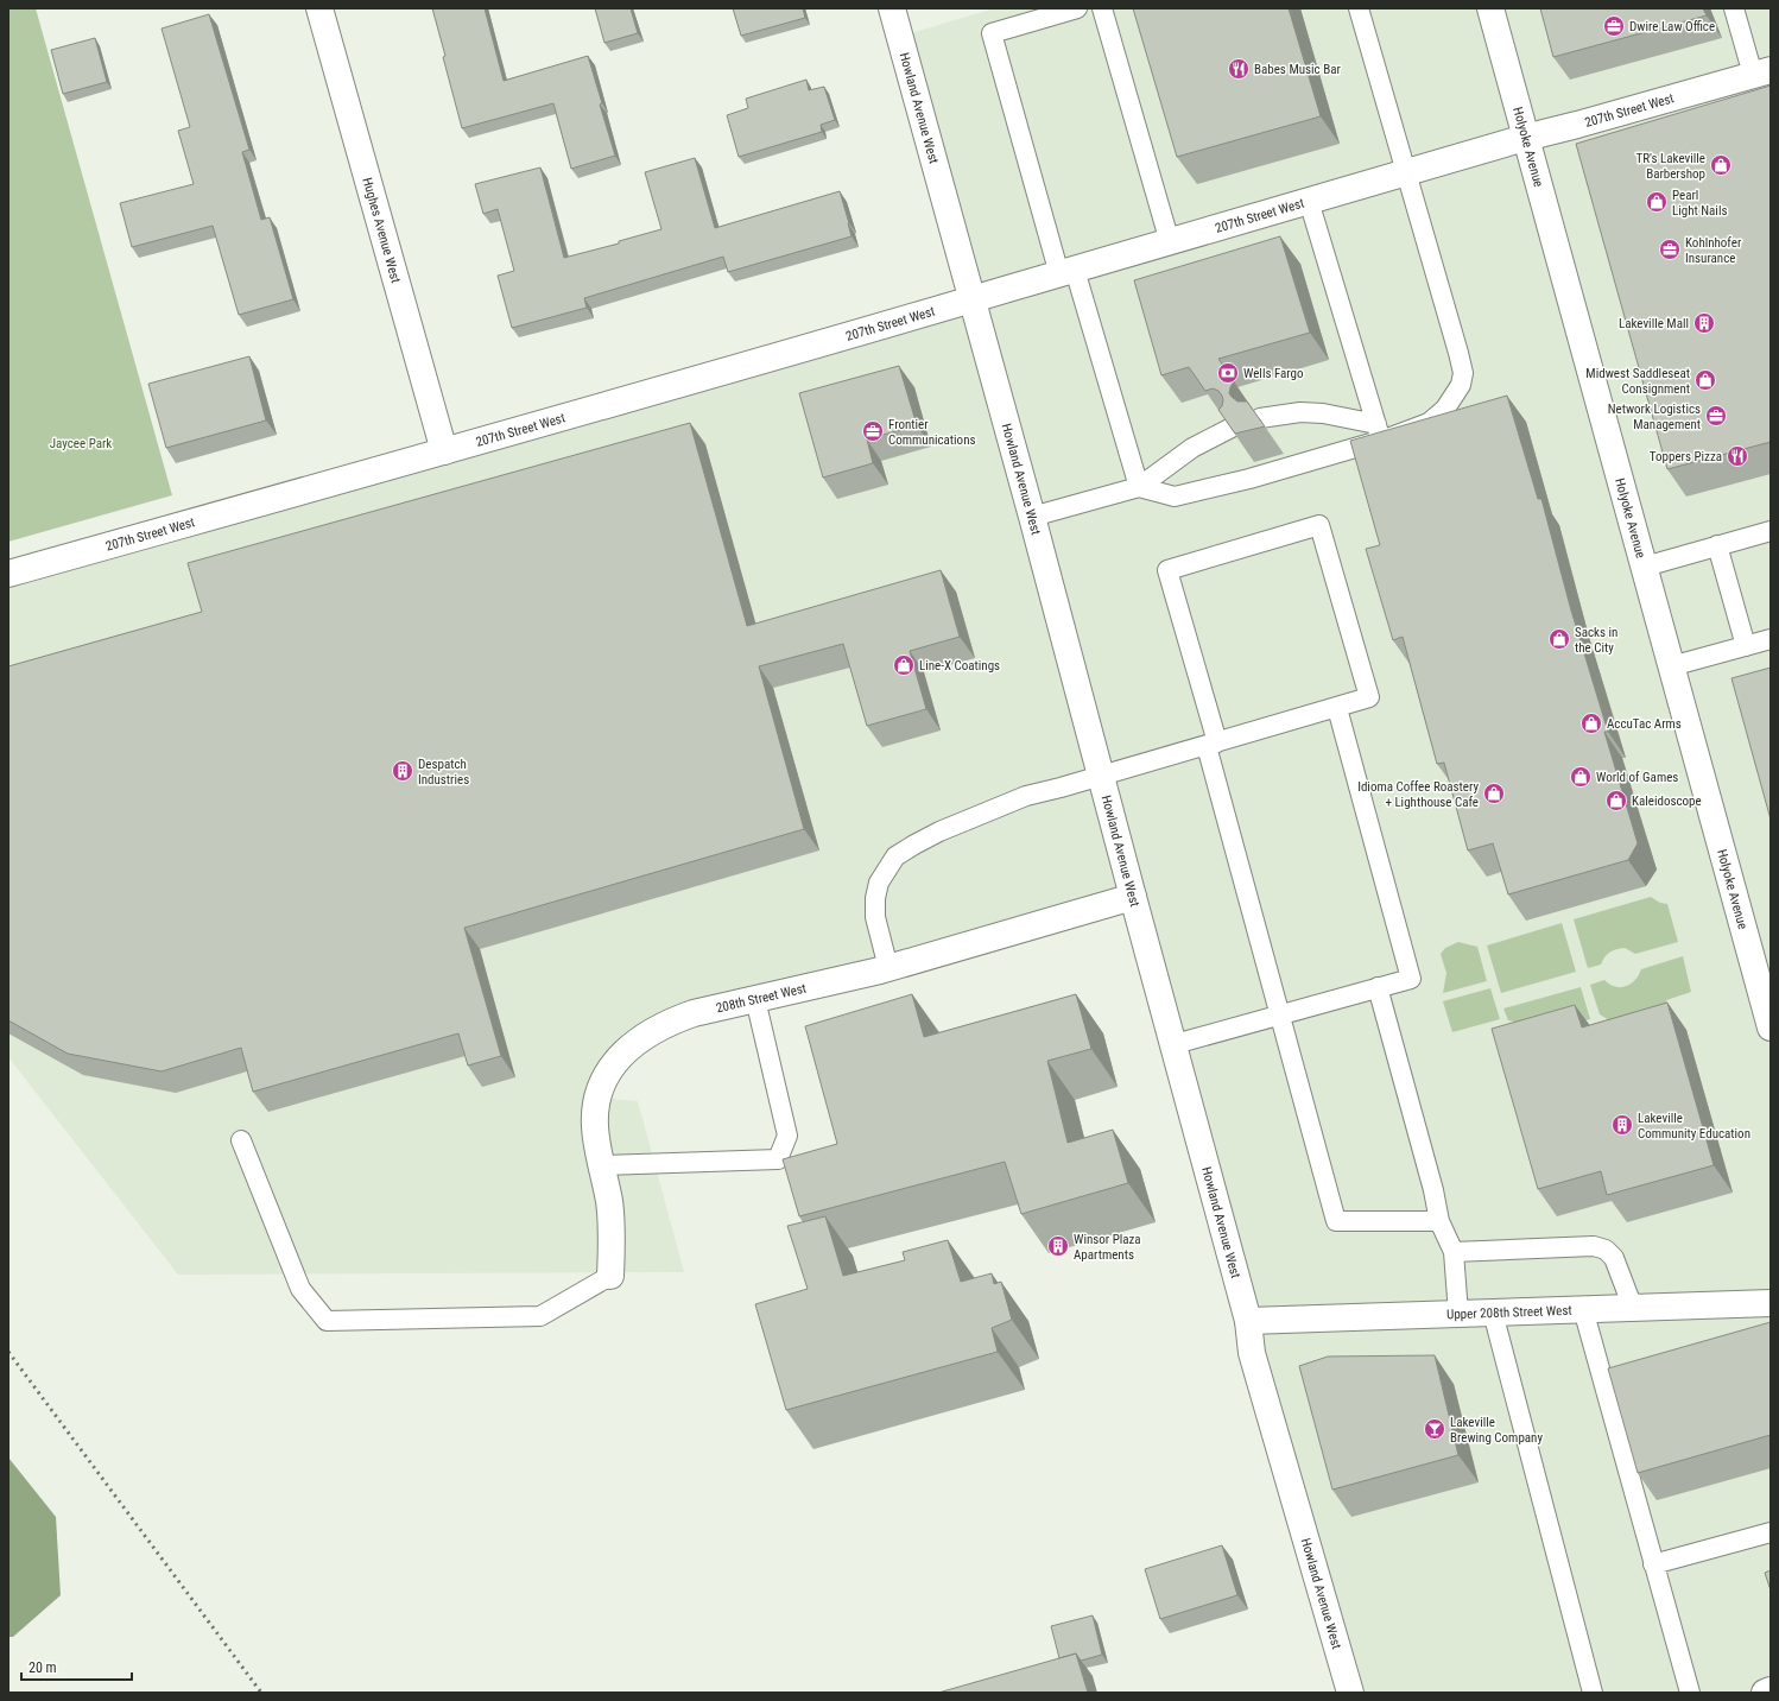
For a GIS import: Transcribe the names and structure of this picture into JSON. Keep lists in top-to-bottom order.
{
  "streets": {
    "street": [
      "Howland Avenue West",
      "207th Street West",
      "Holyoke Avenue",
      "Hughes Avenue West",
      "208th Street West",
      "Upper 208th Street West"
    ]
  },
  "crossings": [
    ["Howland Avenue West", "207th Street West"],
    ["Howland Avenue West", "208th Street West"],
    ["Howland Avenue West", "Upper 208th Street West"],
    ["207th Street West", "Holyoke Avenue"],
    ["207th Street West", "Hughes Avenue West"]
  ],
  "parks": ["Jaycee Park"],
  "places": {
    "office": [
      "Dwire Law Office",
      "Kohlnhofer Insurance",
      "Network Logistics Management",
      "Frontier Communications"
    ],
    "restaurant": ["Babes Music Bar", "Toppers Pizza"],
    "shop": [
      "TR's Lakeville Barbershop",
      "Pearl Light Nails",
      "Midwest Saddleseat Consignment",
      "Sacks in the City",
      "Line-X Coatings",
      "AccuTac Arms",
      "World of Games",
      "Idioma Coffee Roastery + Lighthouse Cafe",
      "Kaleidoscope"
    ],
    "building": [
      "Lakeville Mall",
      "Despatch Industries",
      "Lakeville Community Education",
      "Winsor Plaza Apartments"
    ],
    "bank": ["Wells Fargo"],
    "bar": ["Lakeville Brewing Company"]
  },
  "scale_bar": "20 m"
}
